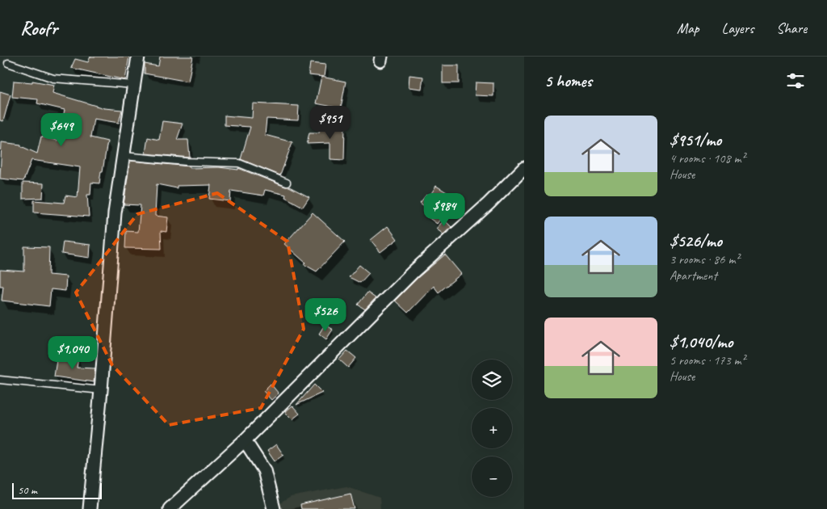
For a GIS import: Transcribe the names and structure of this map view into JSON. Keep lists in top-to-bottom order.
{
  "scale_bar": "50 m",
  "page": {
    "header": "Roofr",
    "nav": ["Map", "Layers", "Share"],
    "heading": "5 homes",
    "list": [
      {
        "name": "$951/mo",
        "note": "4 rooms · 108 m² · House"
      },
      {
        "name": "$526/mo",
        "note": "3 rooms · 86 m² · Apartment"
      },
      {
        "name": "$1,040/mo",
        "note": "5 rooms · 173 m² · House"
      }
    ],
    "price": [
      "$951",
      "$649",
      "$984",
      "$526",
      "$1,040"
    ],
    "map_buttons": ["+", "−"],
    "scale": "50 m"
  }
}
